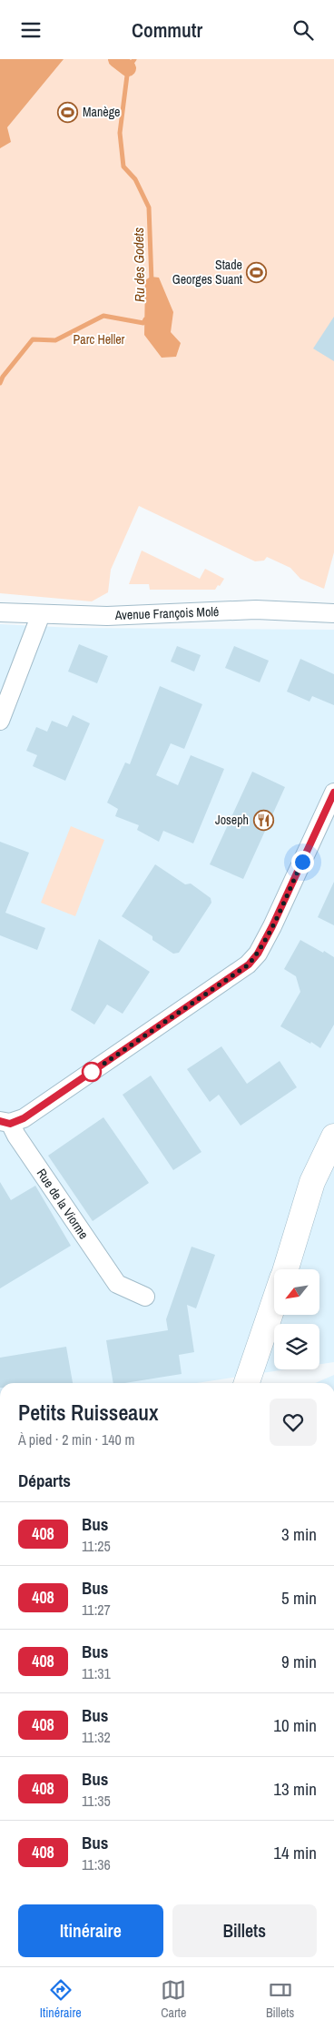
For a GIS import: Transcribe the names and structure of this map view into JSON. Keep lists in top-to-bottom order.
{
  "streets": {
    "street": ["Avenue François Molé", "Rue de la Viorme"]
  },
  "water": ["Ru des Godets"],
  "parks": ["Parc Heller"],
  "places": {
    "sports": ["Manège", "Stade Georges Suant"],
    "restaurant": ["Joseph"]
  },
  "lines": ["bus line 408"],
  "north": "bottom left",
  "page": {
    "header": "Commutr",
    "heading": [
      ["Petits Ruisseaux", "À pied · 2 min · 140 m"],
      "Départs"
    ],
    "list": [
      {
        "mark": "408",
        "name": "Bus",
        "note": "11:25",
        "value": "3 min"
      },
      {
        "mark": "408",
        "name": "Bus",
        "note": "11:27",
        "value": "5 min"
      },
      {
        "mark": "408",
        "name": "Bus",
        "note": "11:31",
        "value": "9 min"
      },
      {
        "mark": "408",
        "name": "Bus",
        "note": "11:32",
        "value": "10 min"
      },
      {
        "mark": "408",
        "name": "Bus",
        "note": "11:35",
        "value": "13 min"
      },
      {
        "mark": "408",
        "name": "Bus",
        "note": "11:36",
        "value": "14 min"
      }
    ],
    "buttons": ["Itinéraire", "Billets"],
    "tabs": ["Itinéraire", "Carte", "Billets"]
  }
}
